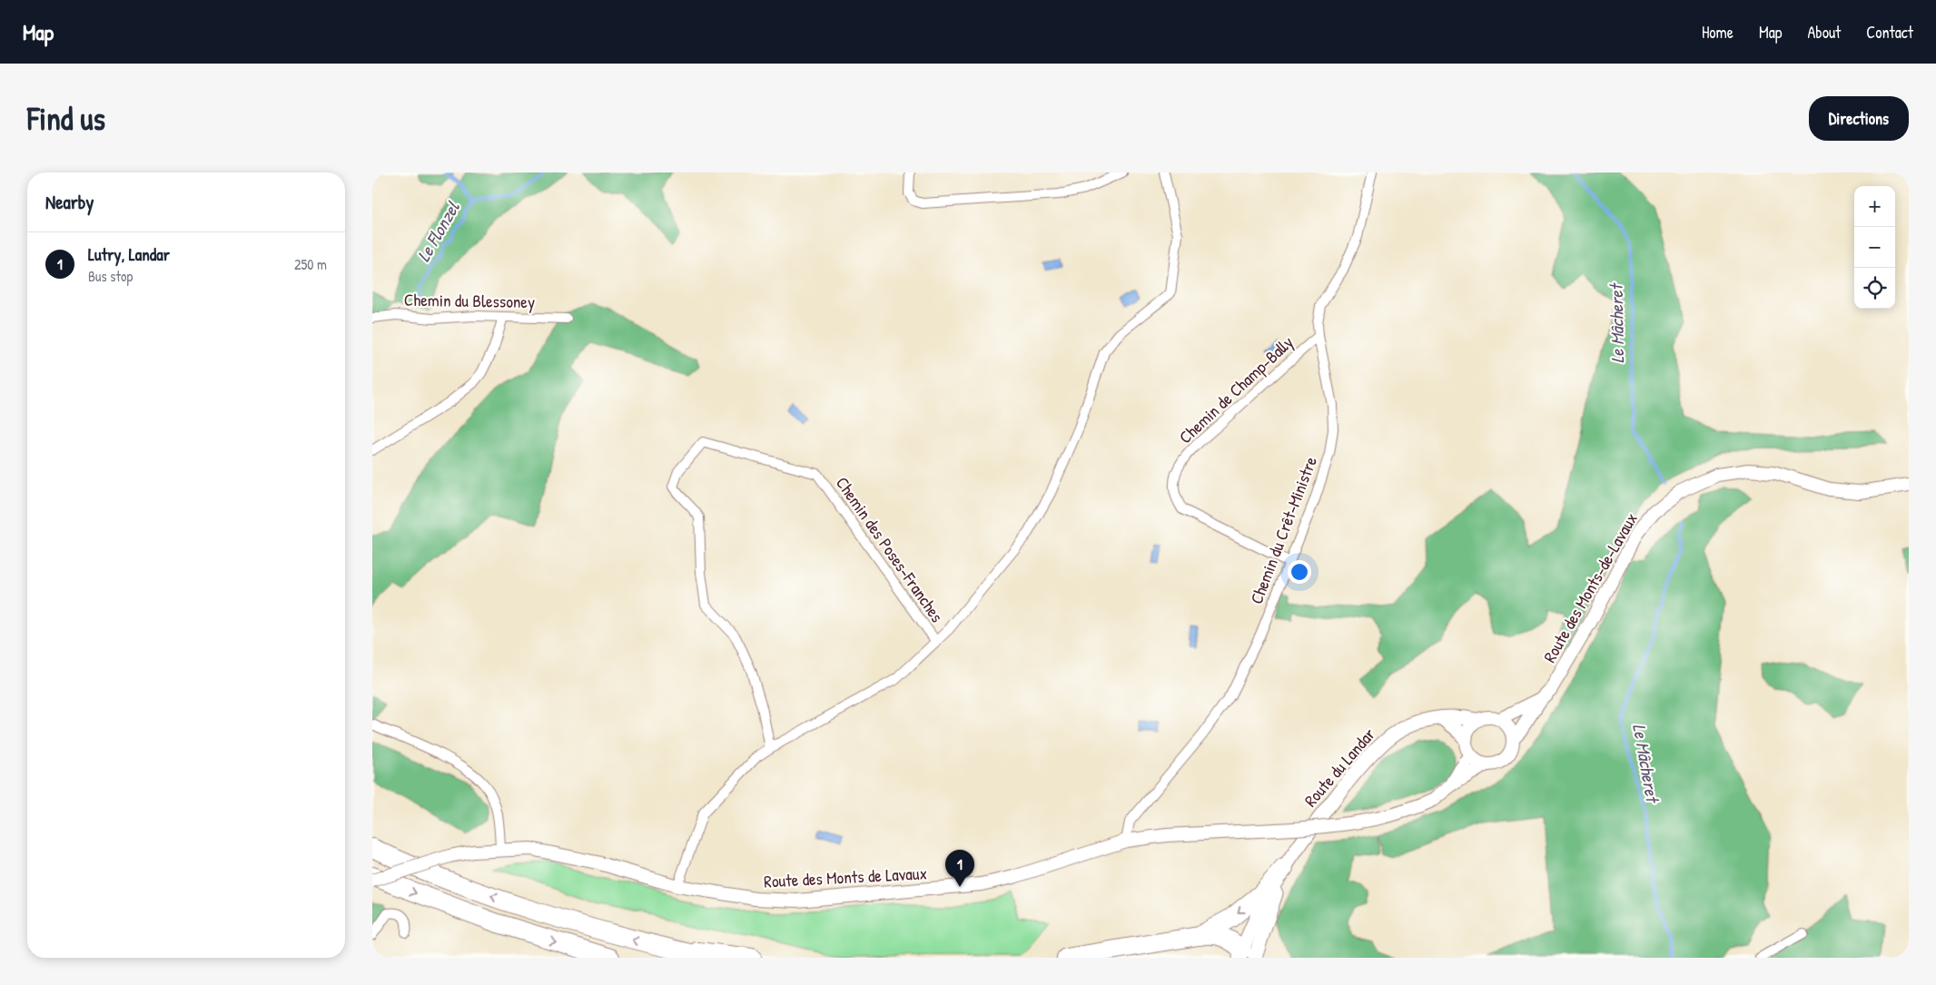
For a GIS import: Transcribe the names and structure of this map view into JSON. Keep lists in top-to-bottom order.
{
  "streets": {
    "main road": ["Route du Landar"],
    "street": [
      "Chemin du Blessoney",
      "Chemin de Champ-Bally",
      "Chemin du Crêt-Ministre",
      "Chemin des Poses-Franches",
      "Route des Monts-de-Lavaux",
      "Route des Monts de Lavaux"
    ]
  },
  "crossings": [
    ["Chemin de Champ-Bally", "Chemin du Crêt-Ministre"],
    ["Chemin du Crêt-Ministre", "Route des Monts de Lavaux"],
    ["Route du Landar", "Route des Monts de Lavaux"]
  ],
  "water": ["Le Flonzel", "Le Mâcheret"],
  "page": {
    "header": "Map",
    "nav": [
      "Home",
      "Map",
      "About",
      "Contact"
    ],
    "buttons": "Directions",
    "title": "Find us",
    "heading": "Nearby",
    "map_buttons": ["+", "−"],
    "list": [
      {
        "mark": "1",
        "name": "Lutry, Landar",
        "note": "Bus stop",
        "value": "250 m"
      }
    ],
    "pins": "1"
  }
}
